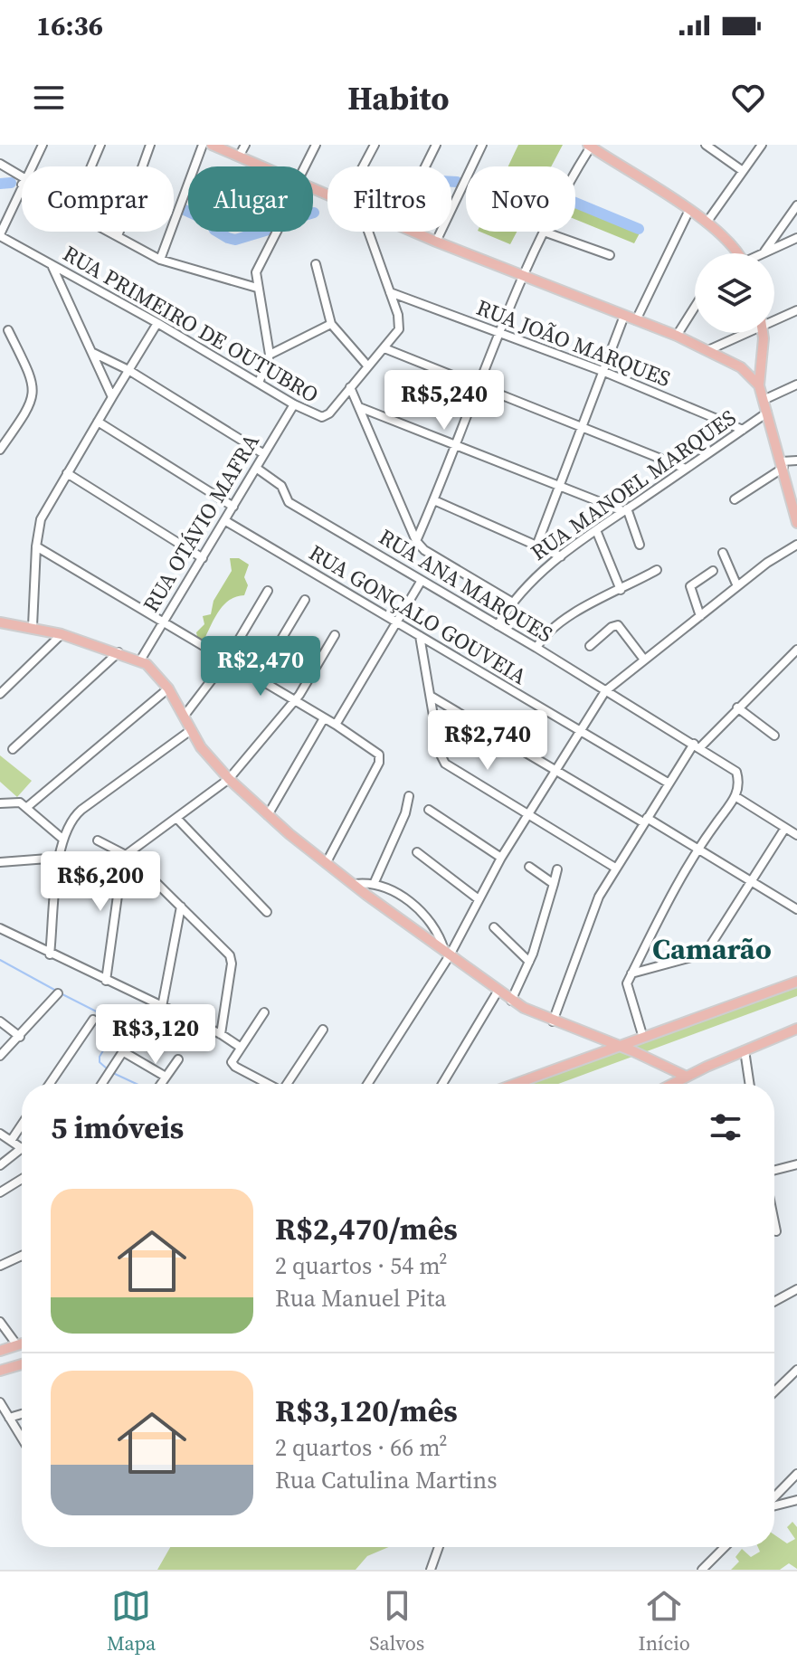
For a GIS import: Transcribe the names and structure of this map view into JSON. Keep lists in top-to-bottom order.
{
  "streets": {
    "street": [
      "RUA PRIMEIRO DE OUTUBRO",
      "RUA JOÃO MARQUES",
      "RUA MANOEL MARQUES",
      "RUA OTÁVIO MAFRA",
      "RUA ANA MARQUES",
      "RUA GONÇALO GOUVEIA"
    ]
  },
  "crossings": [
    ["RUA PRIMEIRO DE OUTUBRO", "RUA OTÁVIO MAFRA"],
    ["RUA JOÃO MARQUES", "RUA MANOEL MARQUES"],
    ["RUA MANOEL MARQUES", "RUA ANA MARQUES"],
    ["RUA OTÁVIO MAFRA", "RUA ANA MARQUES"],
    ["RUA OTÁVIO MAFRA", "RUA GONÇALO GOUVEIA"]
  ],
  "districts": ["Camarão"],
  "page": {
    "status": "16:36",
    "header": "Habito",
    "chip": [
      "Comprar",
      "Alugar",
      "Filtros",
      "Novo"
    ],
    "price": [
      "R$5,240",
      "R$2,470",
      "R$2,740",
      "R$6,200",
      "R$3,120"
    ],
    "heading": "5 imóveis",
    "list": [
      {
        "name": "R$2,470/mês",
        "note": "2 quartos · 54 m² · Rua Manuel Pita"
      },
      {
        "name": "R$3,120/mês",
        "note": "2 quartos · 66 m² · Rua Catulina Martins"
      }
    ],
    "tabs": ["Mapa", "Salvos", "Início"]
  }
}
